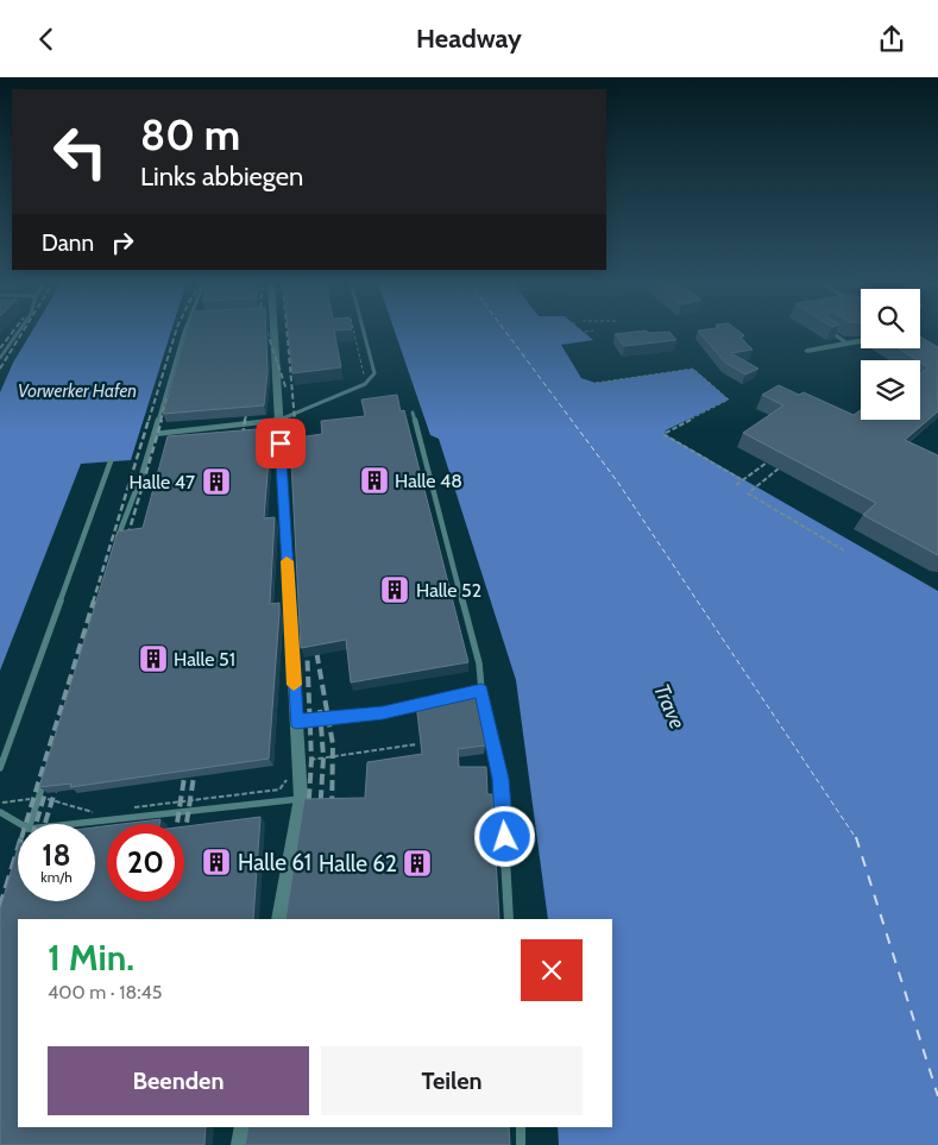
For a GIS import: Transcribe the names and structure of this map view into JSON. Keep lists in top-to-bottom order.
{
  "water": ["Vorwerker Hafen", "Trave"],
  "places": {
    "building": [
      "Halle 48",
      "Halle 47",
      "Halle 52",
      "Halle 51",
      "Halle 61",
      "Halle 62"
    ]
  },
  "page": {
    "header": "Headway",
    "turn": ["80 m", "Links abbiegen"],
    "then": "Dann",
    "speed": "18 km/h",
    "limit": "20",
    "heading": ["1 Min.", "400 m · 18:45"],
    "buttons": ["Beenden", "Teilen"]
  }
}
